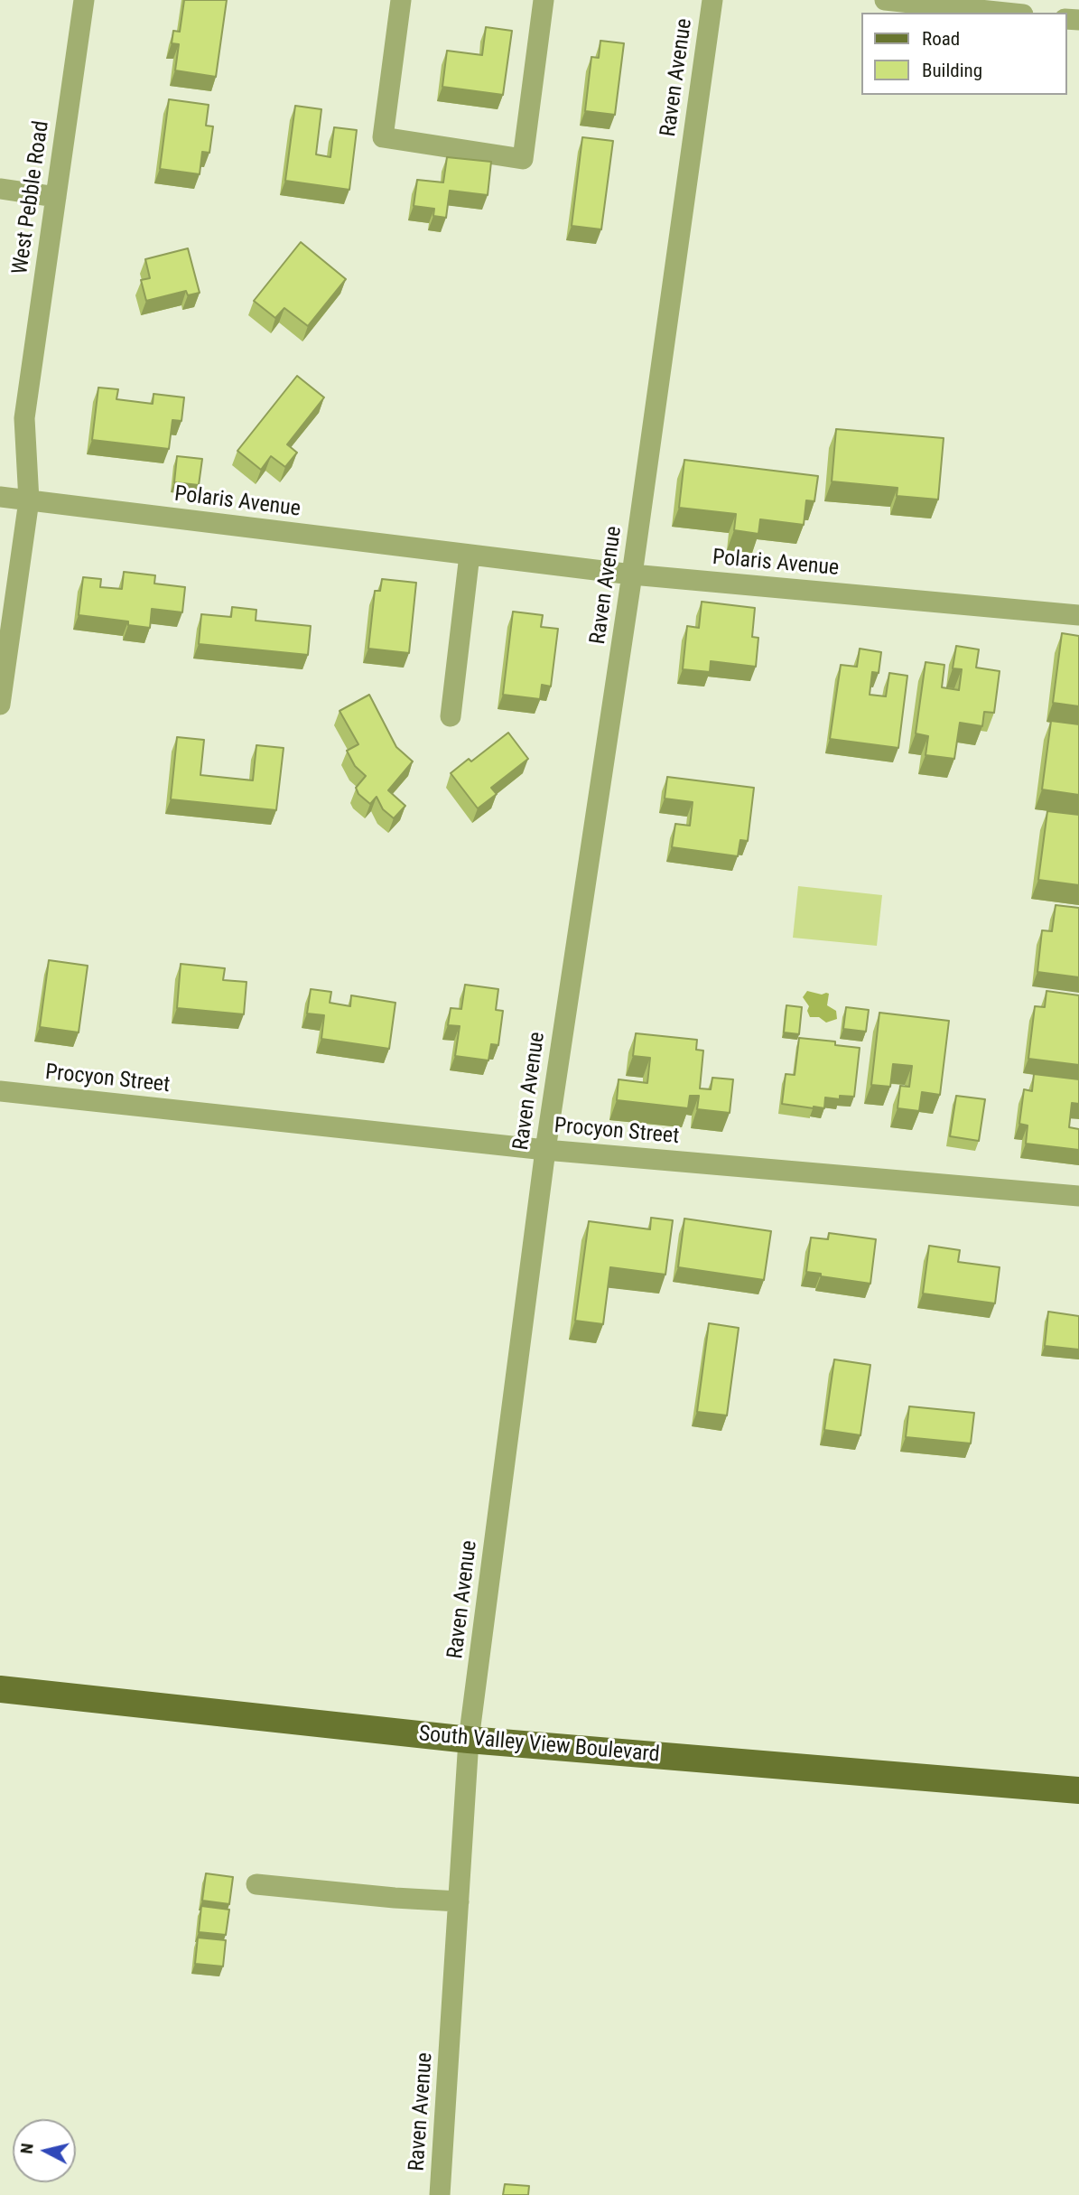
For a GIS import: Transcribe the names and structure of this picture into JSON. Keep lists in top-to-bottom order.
{
  "streets": {
    "main road": ["South Valley View Boulevard"],
    "street": [
      "Raven Avenue",
      "West Pebble Road",
      "Polaris Avenue",
      "Procyon Street"
    ]
  },
  "crossings": [
    ["Raven Avenue", "Polaris Avenue"],
    ["Raven Avenue", "Procyon Street"],
    ["Raven Avenue", "South Valley View Boulevard"],
    ["West Pebble Road", "Polaris Avenue"]
  ],
  "legend": ["Road", "Building"],
  "north": "left"
}
